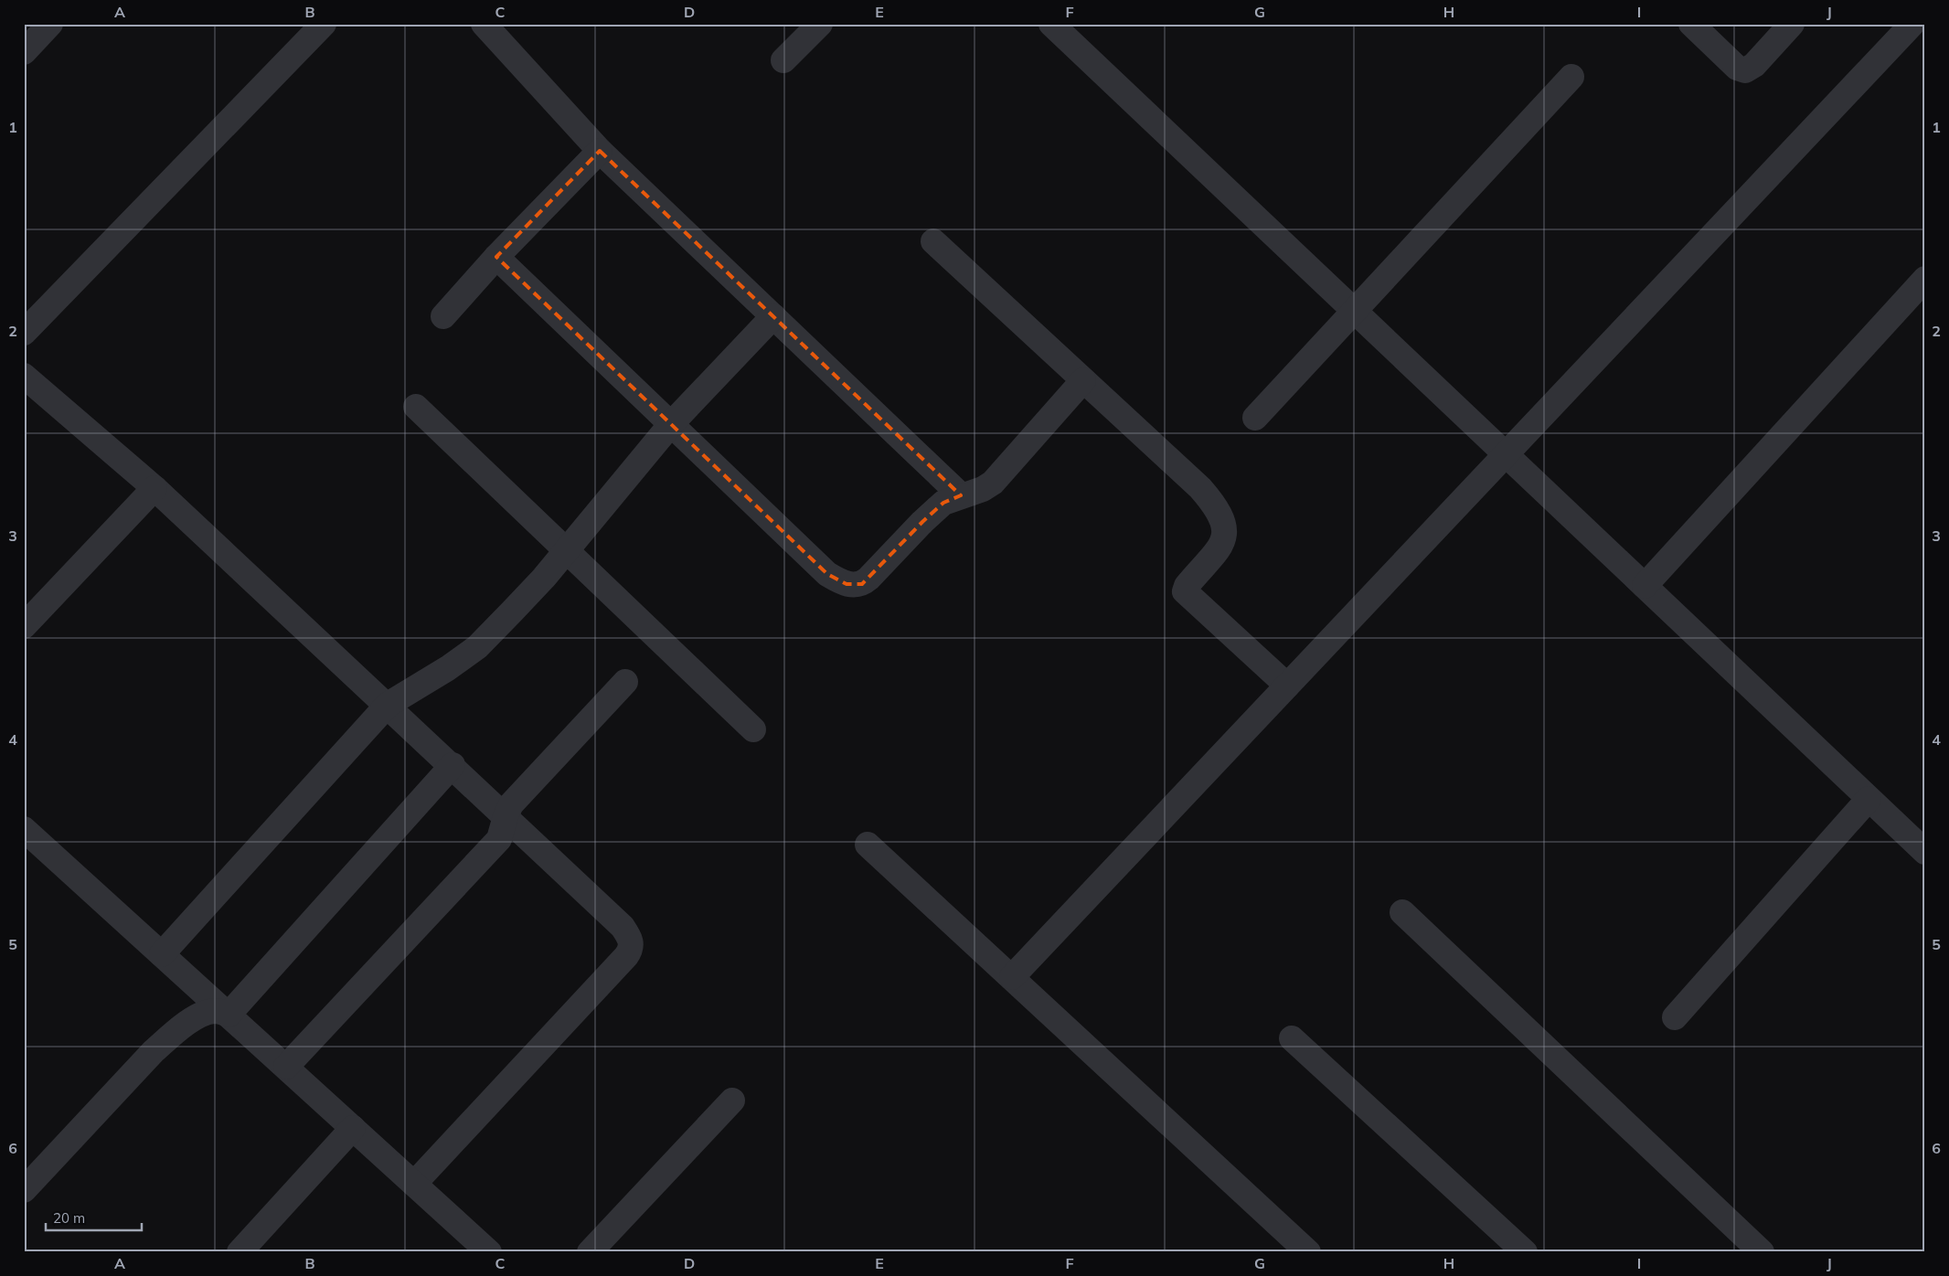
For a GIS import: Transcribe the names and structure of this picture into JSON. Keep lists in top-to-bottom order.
{
  "scale_bar": "20 m",
  "grid": {
    "columns": [
      "A",
      "B",
      "C",
      "D",
      "E",
      "F",
      "G",
      "H",
      "I",
      "J"
    ],
    "rows": [
      "1",
      "2",
      "3",
      "4",
      "5",
      "6"
    ]
  }
}
